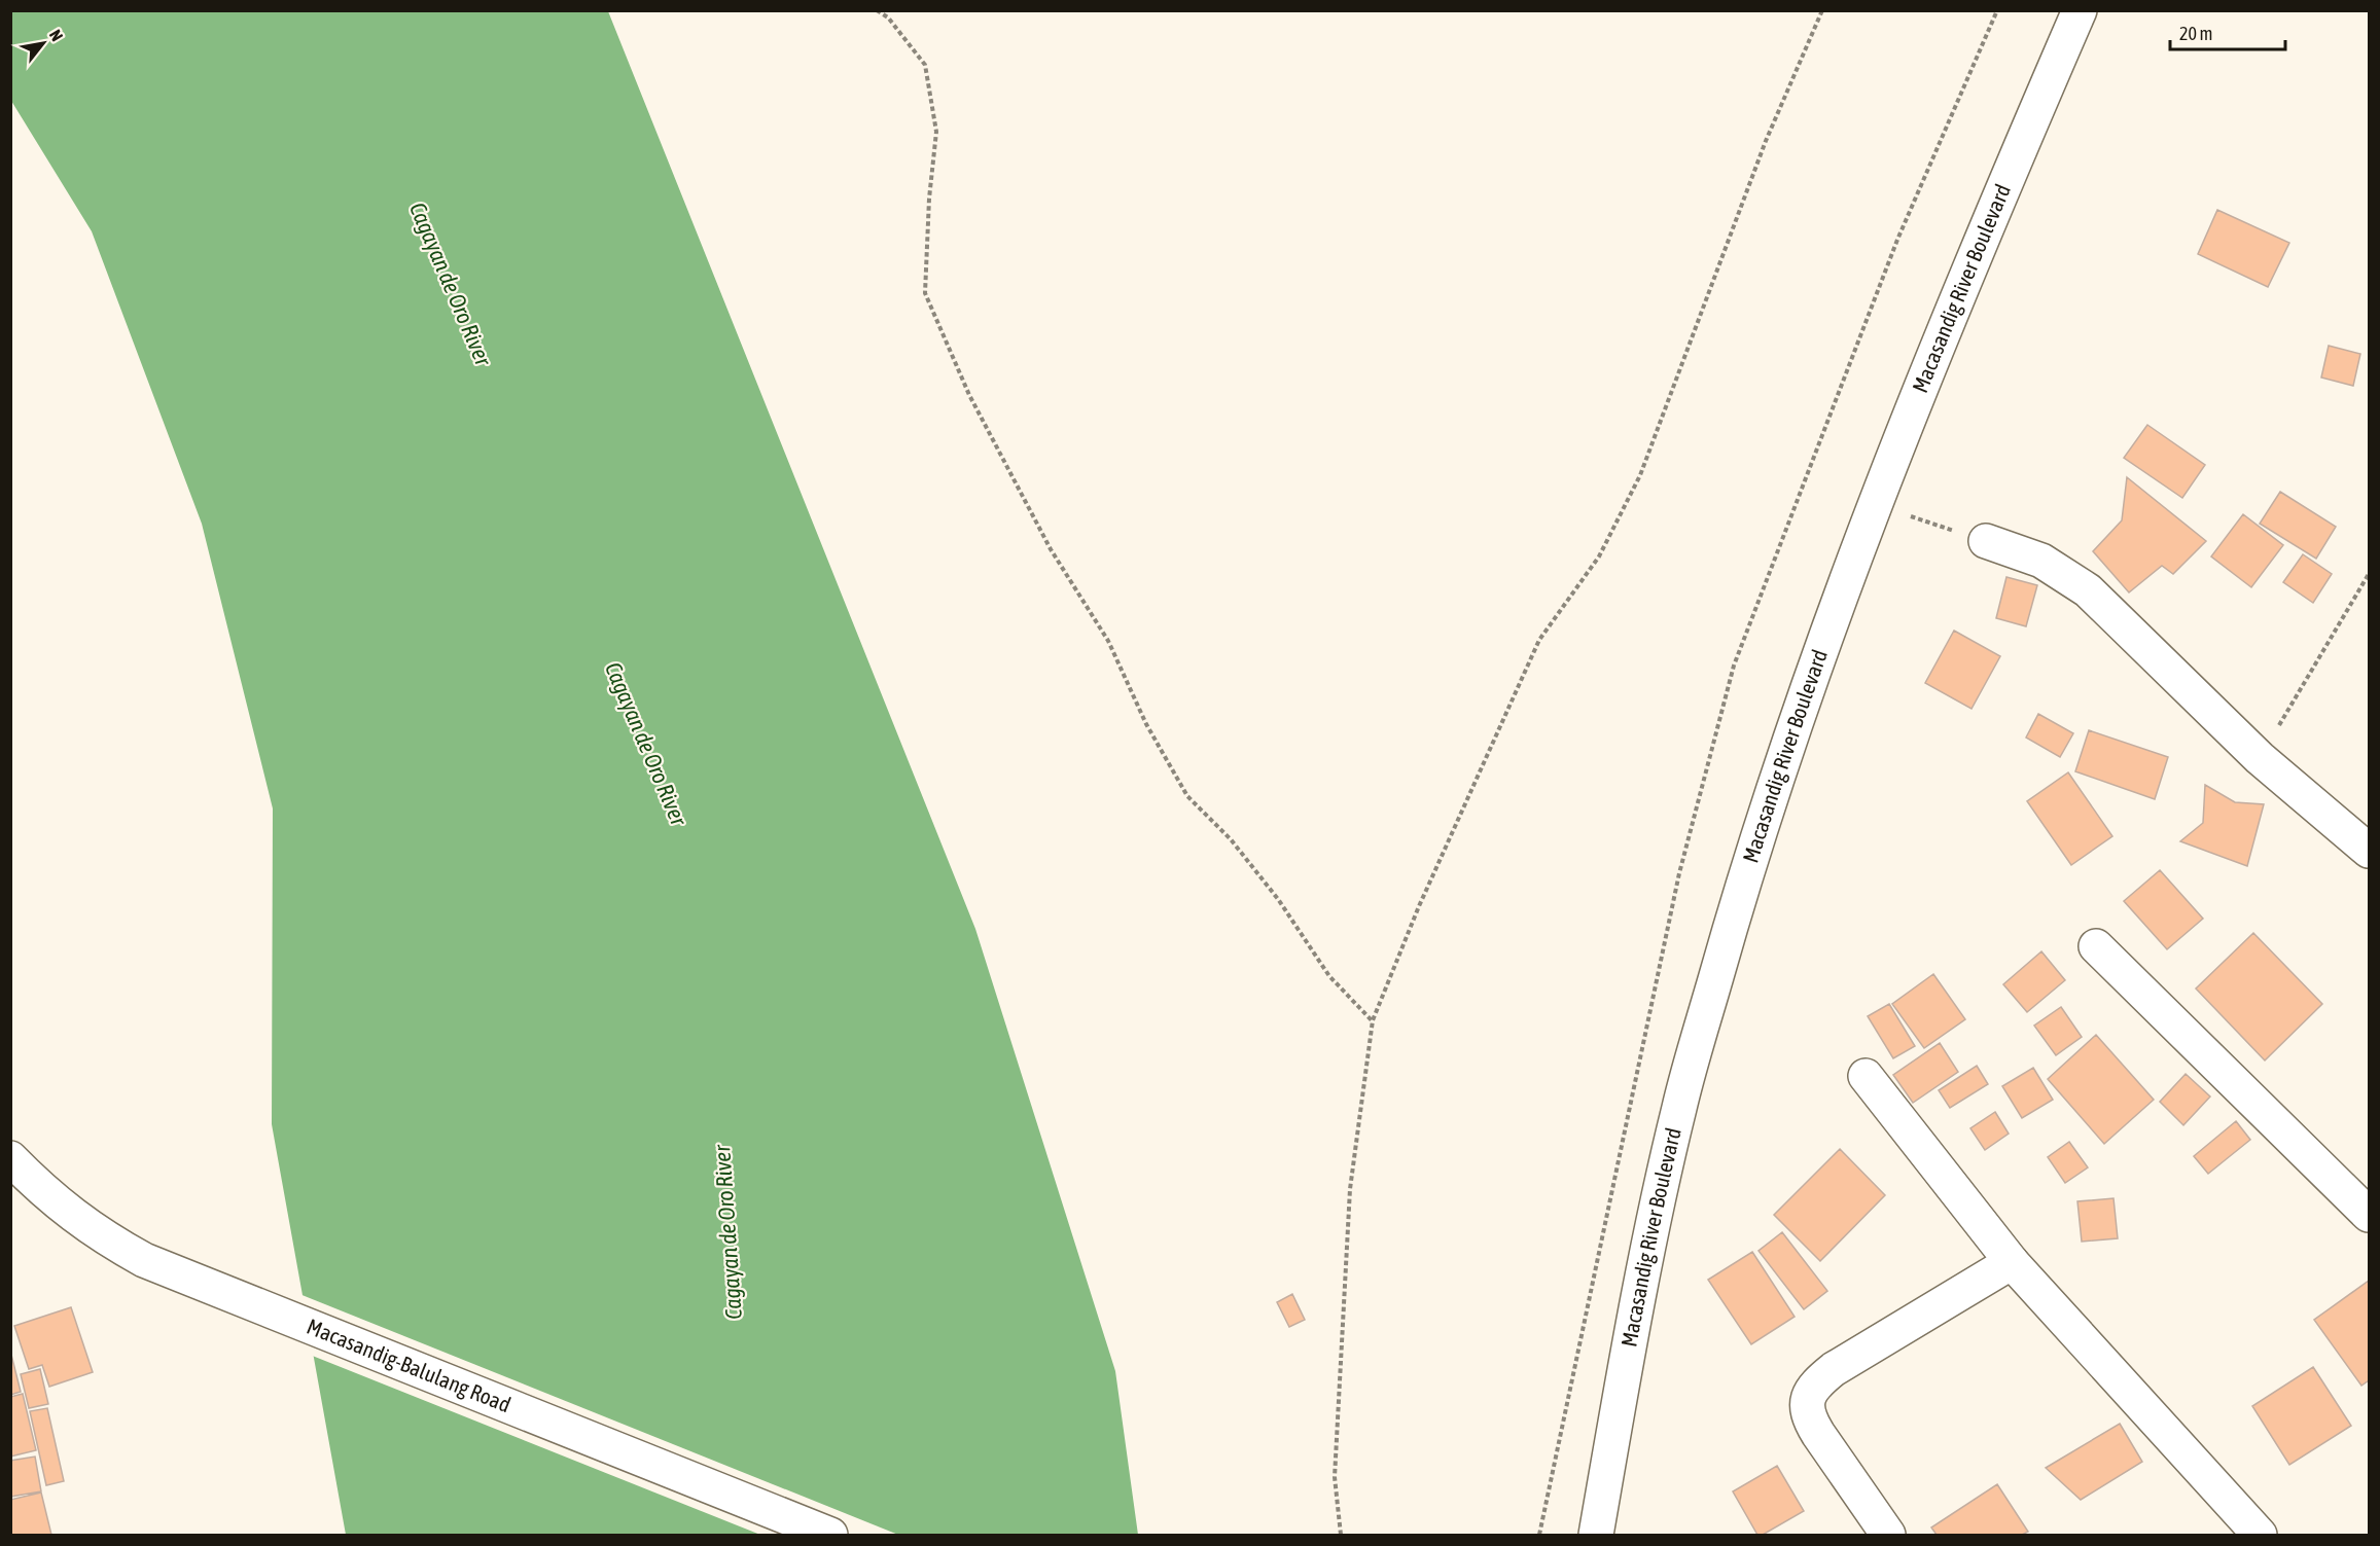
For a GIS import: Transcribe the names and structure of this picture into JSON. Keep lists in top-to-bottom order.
{
  "streets": {
    "street": ["Macasandig River Boulevard", "Macasandig-Balulang Road"]
  },
  "water": ["Cagayan de Oro River"],
  "scale_bar": "20 m",
  "north": "top right"
}
